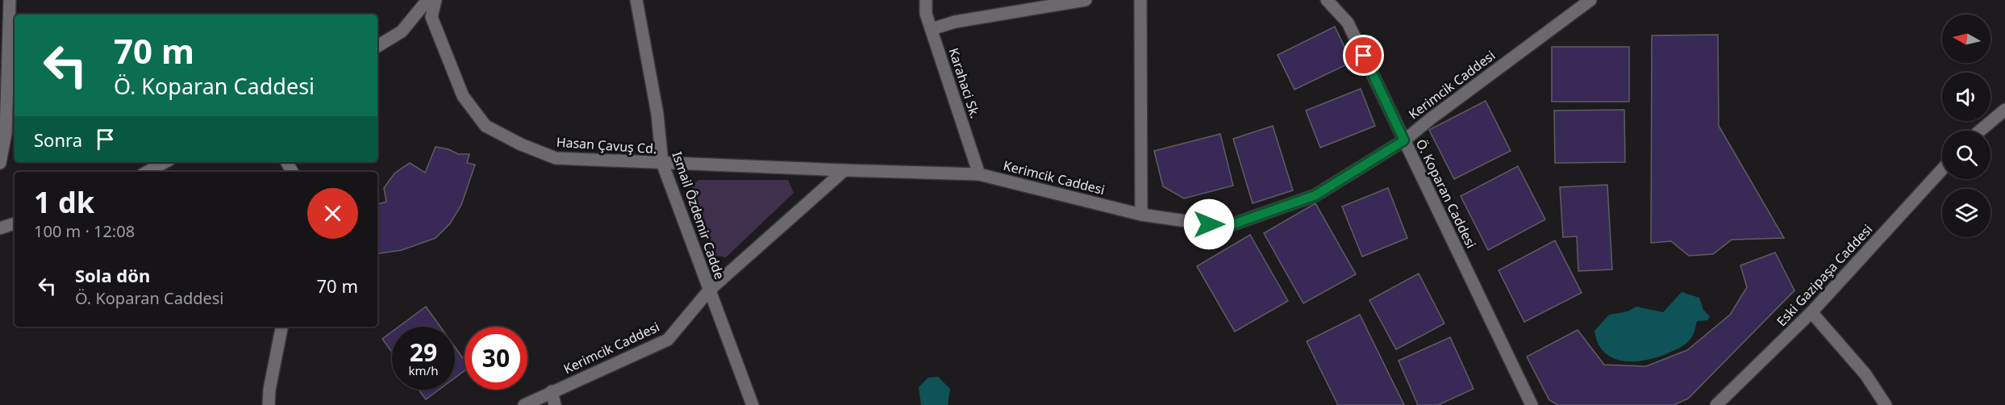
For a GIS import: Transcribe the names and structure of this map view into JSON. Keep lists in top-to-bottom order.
{
  "streets": {
    "street": [
      "Karahaci Sk.",
      "Kerimcik Caddesi",
      "Hasan Çavuş Cd.",
      "Ö. Koparan Caddesi",
      "Ismail Ôzdemir Cadde",
      "Eski Gazipaşa Caddesi"
    ]
  },
  "crossings": [
    ["Karahaci Sk.", "Kerimcik Caddesi"],
    ["Kerimcik Caddesi", "Hasan Çavuş Cd."],
    ["Kerimcik Caddesi", "Ö. Koparan Caddesi"],
    ["Kerimcik Caddesi", "Ismail Ôzdemir Cadde"],
    ["Hasan Çavuş Cd.", "Ismail Ôzdemir Cadde"]
  ],
  "north": "left",
  "page": {
    "turn": ["70 m", "Ö. Koparan Caddesi"],
    "then": "Sonra",
    "heading": ["1 dk", "100 m · 12:08"],
    "list": [
      {
        "name": "Sola dön",
        "note": "Ö. Koparan Caddesi",
        "value": "70 m"
      }
    ],
    "speed": "29 km/h",
    "limit": "30"
  }
}
